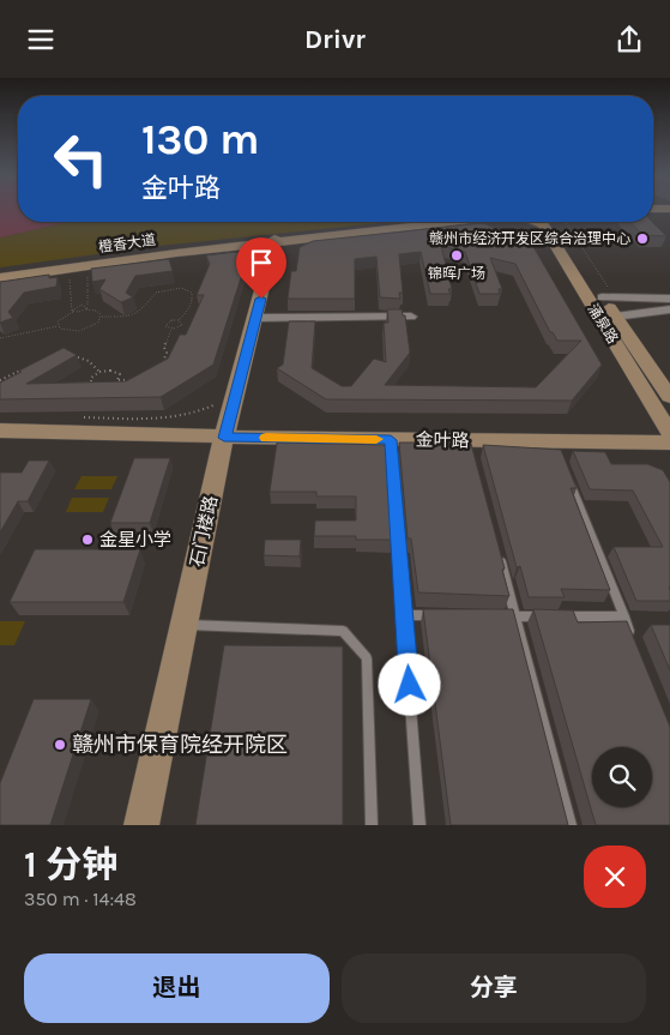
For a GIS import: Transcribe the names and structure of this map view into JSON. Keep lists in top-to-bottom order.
{
  "streets": {
    "main road": [
      "橙香大道",
      "涌泉路",
      "金叶路",
      "石门楼路"
    ]
  },
  "crossings": [
    ["橙香大道", "石门楼路"],
    ["金叶路", "石门楼路"]
  ],
  "places": [
    "赣州市经济开发区综合治理中心",
    "锦晖广场",
    "金星小学",
    "赣州市保育院经开院区"
  ],
  "page": {
    "header": "Drivr",
    "turn": ["130 m", "金叶路"],
    "heading": ["1 分钟", "350 m · 14:48"],
    "buttons": ["退出", "分享"]
  }
}
